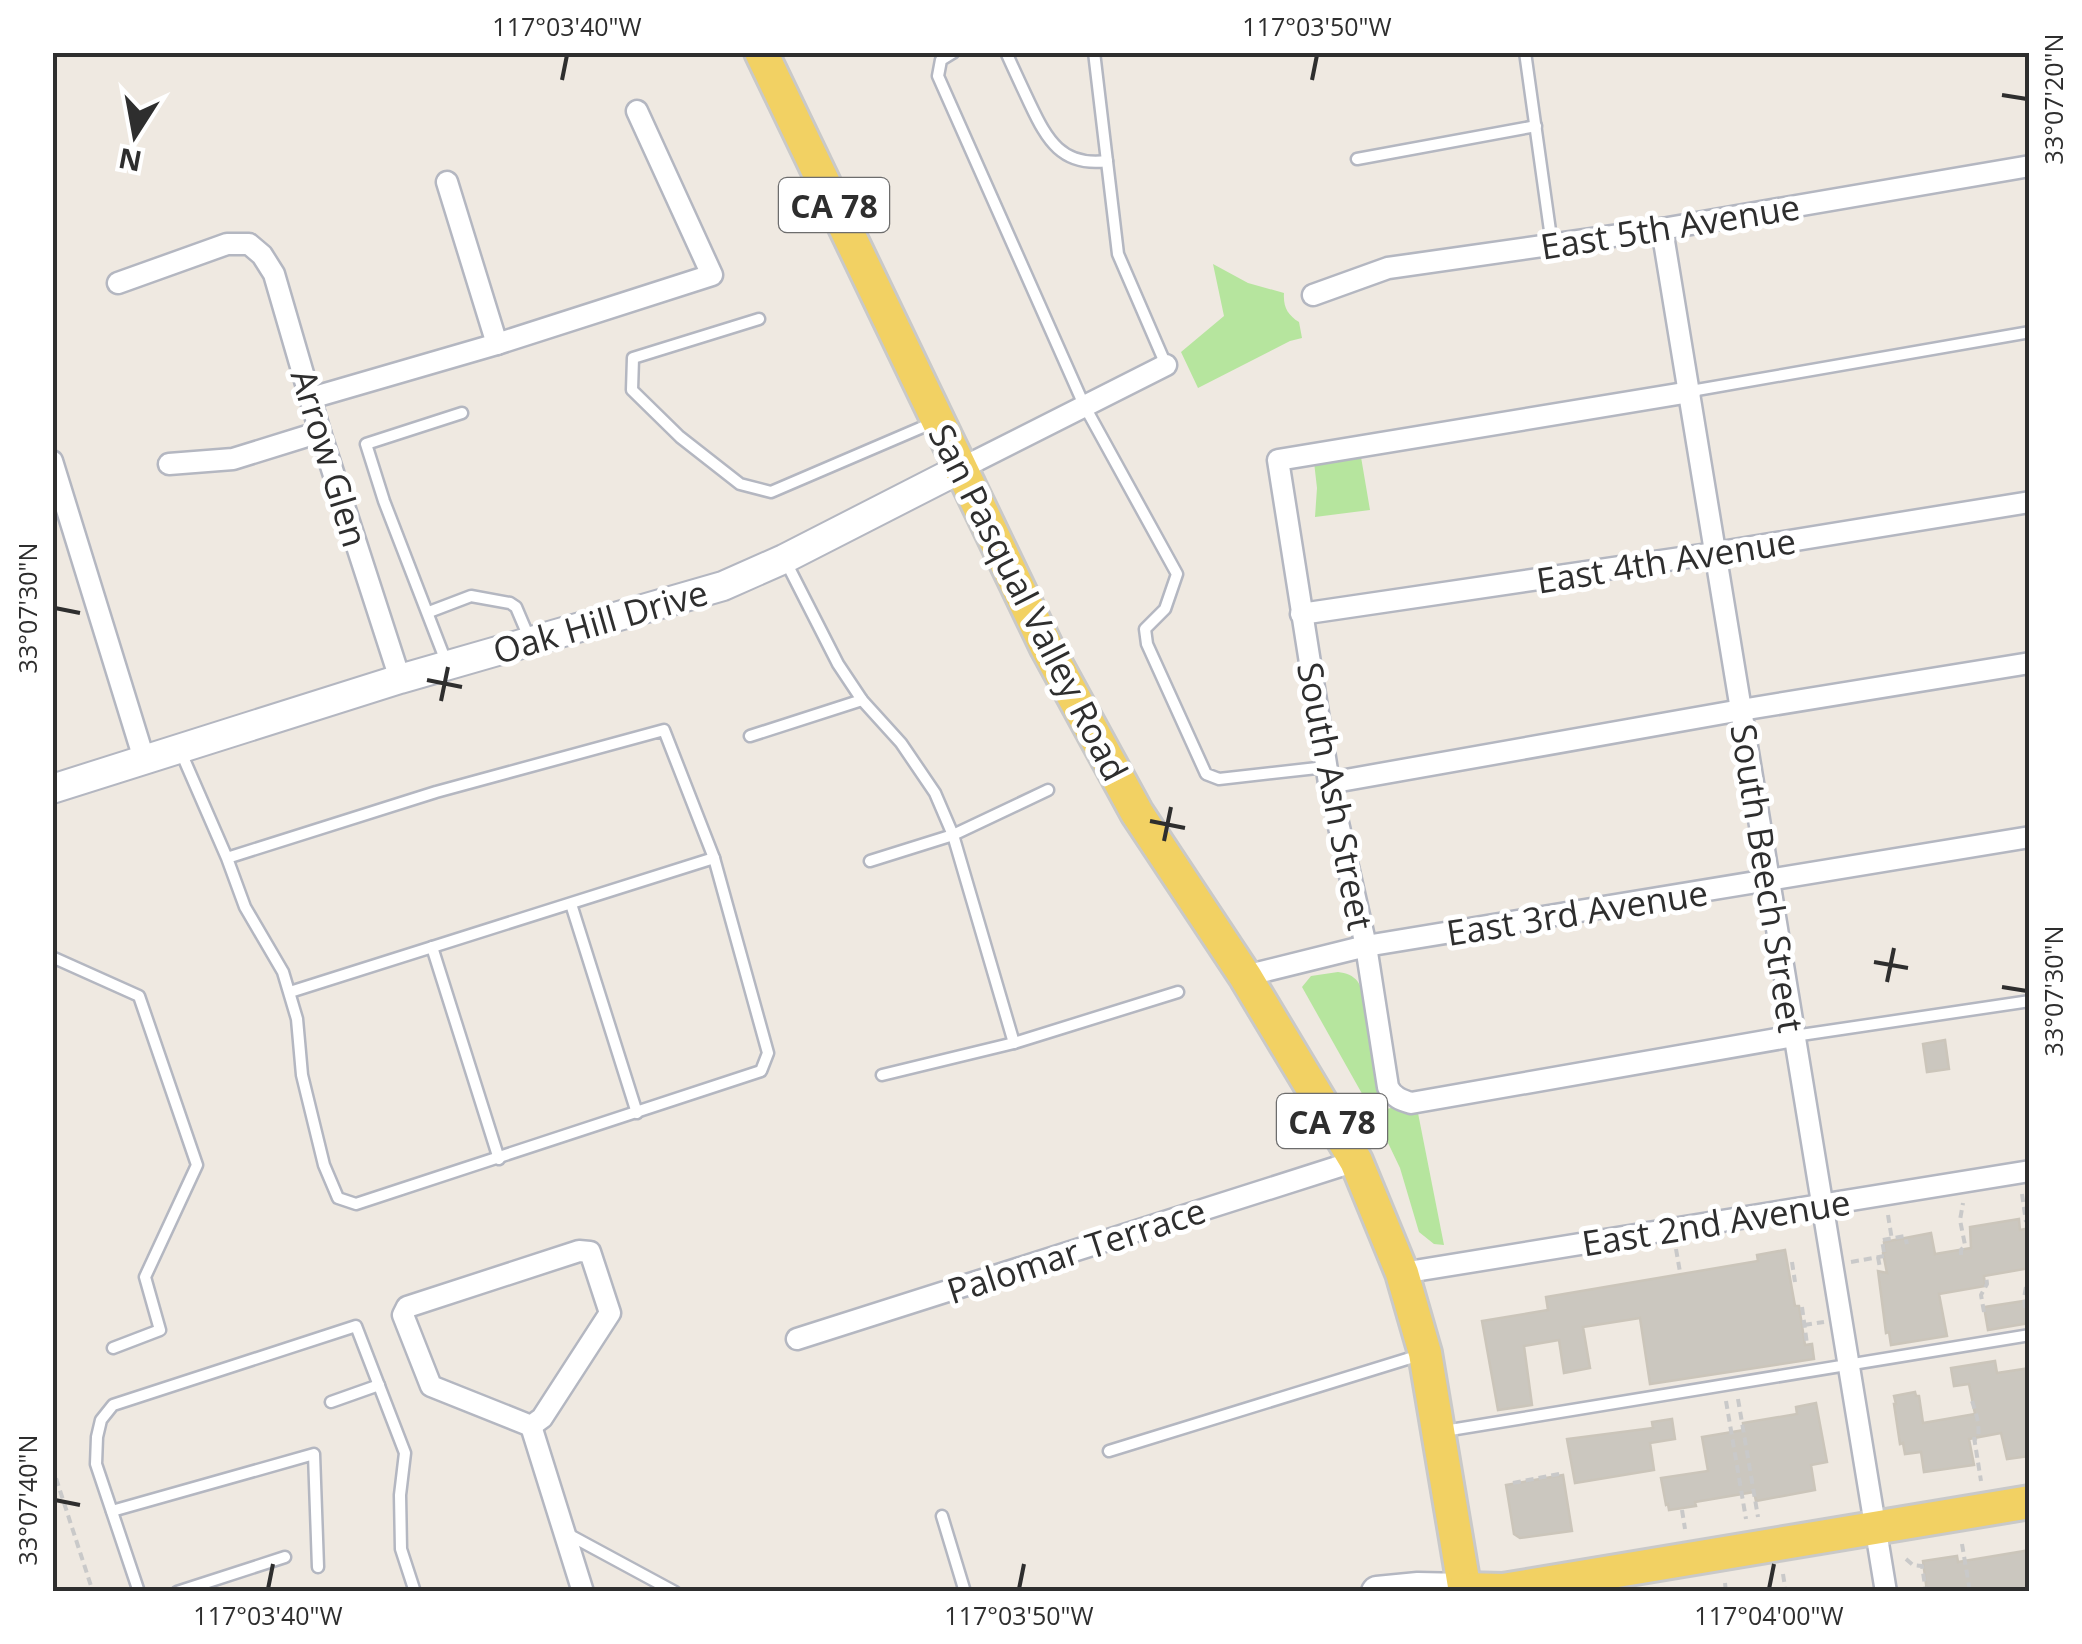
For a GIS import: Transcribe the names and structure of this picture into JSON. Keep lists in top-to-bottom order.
{
  "streets": {
    "main road": ["CA 78", "San Pasqual Valley Road"],
    "street": [
      "East 5th Avenue",
      "Arrow Glen",
      "East 4th Avenue",
      "Oak Hill Drive",
      "South Ash Street",
      "South Beech Street",
      "East 3rd Avenue",
      "East 2nd Avenue",
      "Palomar Terrace"
    ]
  },
  "crossings": [
    ["East 5th Avenue", "South Beech Street"],
    ["Arrow Glen", "Oak Hill Drive"],
    ["East 4th Avenue", "South Ash Street"],
    ["East 4th Avenue", "South Beech Street"],
    ["San Pasqual Valley Road", "Oak Hill Drive"],
    ["San Pasqual Valley Road", "East 3rd Avenue"],
    ["San Pasqual Valley Road", "East 2nd Avenue"],
    ["San Pasqual Valley Road", "Palomar Terrace"],
    ["South Ash Street", "South Beech Street"],
    ["South Ash Street", "East 3rd Avenue"],
    ["South Beech Street", "East 3rd Avenue"],
    ["South Beech Street", "East 2nd Avenue"]
  ],
  "north": "bottom",
  "coordinates": [
    "117°03'40\"W",
    "117°03'50\"W",
    "33°07'20\"N",
    "33°07'30\"N",
    "33°07'40\"N",
    "117°04'00\"W"
  ]
}
